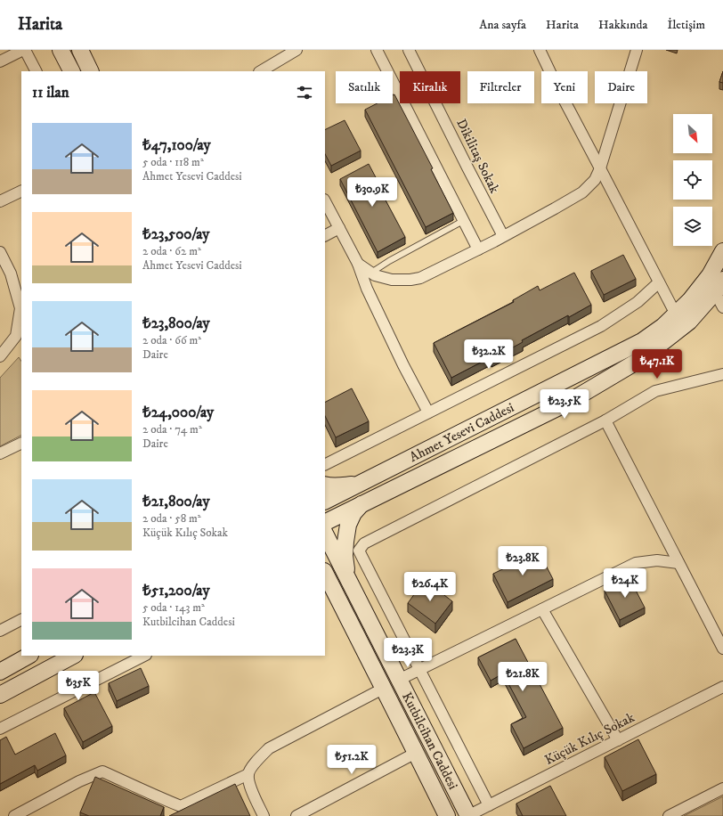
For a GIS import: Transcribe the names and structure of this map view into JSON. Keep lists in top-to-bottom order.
{
  "streets": {
    "main road": ["Ahmet Yesevi Caddesi", "Kutbilcihan Caddesi"],
    "street": ["Dikilitaş Sokak", "Küçük Kılıç Sokak"]
  },
  "crossings": [
    ["Küçük Kılıç Sokak", "Kutbilcihan Caddesi"]
  ],
  "north": "bottom right",
  "page": {
    "header": "Harita",
    "nav": [
      "Ana sayfa",
      "Harita",
      "Hakkında",
      "İletişim"
    ],
    "chip": [
      "Satılık",
      "Kiralık",
      "Filtreler",
      "Yeni",
      "Daire"
    ],
    "heading": "11 ilan",
    "list": [
      {
        "name": "₺47,100/ay",
        "note": "5 oda · 118 m² · Ahmet Yesevi Caddesi"
      },
      {
        "name": "₺23,500/ay",
        "note": "2 oda · 62 m² · Ahmet Yesevi Caddesi"
      },
      {
        "name": "₺23,800/ay",
        "note": "2 oda · 66 m² · Daire"
      },
      {
        "name": "₺24,000/ay",
        "note": "2 oda · 74 m² · Daire"
      },
      {
        "name": "₺21,800/ay",
        "note": "2 oda · 58 m² · Küçük Kılıç Sokak"
      },
      {
        "name": "₺51,200/ay",
        "note": "5 oda · 143 m² · Kutbilcihan Caddesi"
      }
    ],
    "price": [
      "₺30.9K",
      "₺32.2K",
      "₺47.1K",
      "₺23.5K",
      "₺23.8K",
      "₺24K",
      "₺26.4K",
      "₺23.3K",
      "₺21.8K",
      "₺35K",
      "₺51.2K"
    ]
  }
}
